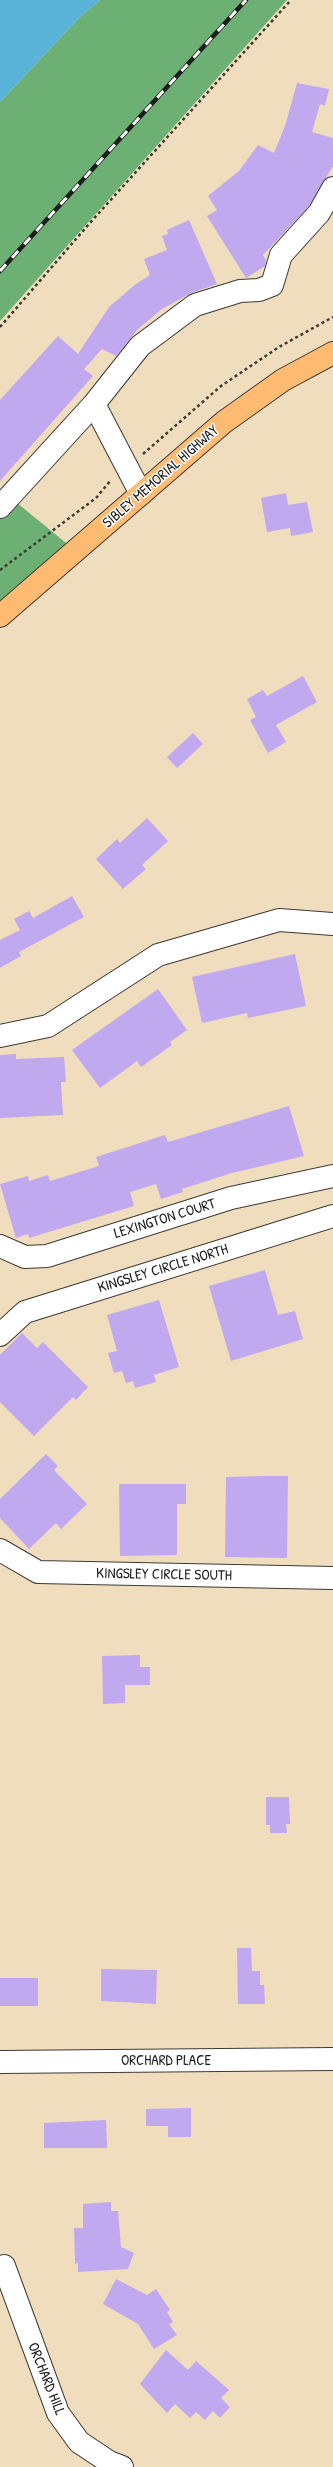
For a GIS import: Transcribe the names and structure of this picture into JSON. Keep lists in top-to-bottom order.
{
  "streets": {
    "main road": ["SIBLEY MEMORIAL HIGHWAY"],
    "street": [
      "LEXINGTON COURT",
      "KINGSLEY CIRCLE NORTH",
      "KINGSLEY CIRCLE SOUTH",
      "ORCHARD PLACE",
      "ORCHARD HILL"
    ]
  }
}
